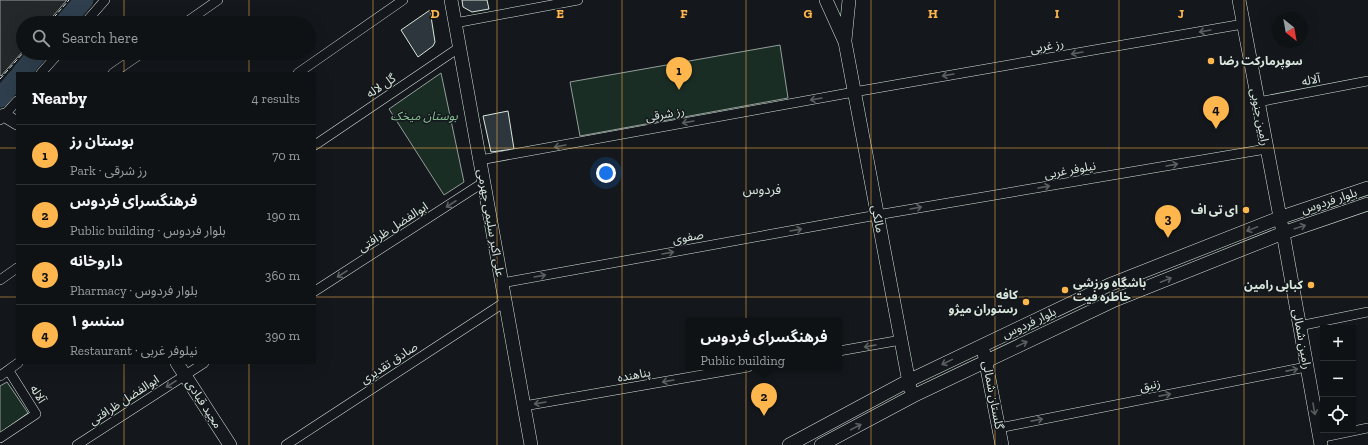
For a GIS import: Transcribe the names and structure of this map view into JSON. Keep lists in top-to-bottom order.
{
  "streets": {
    "street": [
      "رز غربی",
      "آلاله",
      "گل لاله",
      "رز شرقی",
      "رامین جنوبی",
      "نیلوفر غربی",
      "بلوار فردوس",
      "مالکی",
      "علی اکبر سلیمی جهرمی",
      "ابوالفضل ظرافتی",
      "صفوی",
      "رامین شمالی",
      "صادق تقدیری",
      "پناهنده",
      "زنبق",
      "گلستان شمالی",
      "مجید قبادی"
    ]
  },
  "crossings": [
    ["رز غربی", "رز شرقی"],
    ["رز غربی", "رامین جنوبی"],
    ["رز غربی", "مالکی"],
    ["آلاله", "رامین جنوبی"],
    ["گل لاله", "علی اکبر سلیمی جهرمی"],
    ["رز شرقی", "مالکی"],
    ["رز شرقی", "علی اکبر سلیمی جهرمی"],
    ["رامین جنوبی", "نیلوفر غربی"],
    ["رامین جنوبی", "بلوار فردوس"],
    ["رامین جنوبی", "رامین شمالی"],
    ["نیلوفر غربی", "مالکی"],
    ["نیلوفر غربی", "صفوی"],
    ["بلوار فردوس", "مالکی"],
    ["بلوار فردوس", "رامین شمالی"],
    ["بلوار فردوس", "گلستان شمالی"],
    ["مالکی", "صفوی"],
    ["علی اکبر سلیمی جهرمی", "ابوالفضل ظرافتی"],
    ["علی اکبر سلیمی جهرمی", "صفوی"],
    ["علی اکبر سلیمی جهرمی", "صادق تقدیری"],
    ["علی اکبر سلیمی جهرمی", "پناهنده"],
    ["ابوالفضل ظرافتی", "مجید قبادی"],
    ["رامین شمالی", "زنبق"],
    ["زنبق", "گلستان شمالی"]
  ],
  "one_way": [
    "رز غربی",
    "رز شرقی",
    "نیلوفر غربی",
    "ابوالفضل ظرافتی",
    "صفوی",
    "رامین شمالی",
    "پناهنده",
    "زنبق"
  ],
  "districts": ["فردوس"],
  "parks": ["بوستان میخک"],
  "places": [
    "سوپرمارکت رضا",
    "ای تی اف",
    "کبابى رامین",
    "باشگاه ورزشی خاطره فیت",
    "کافه رستوران ميژو"
  ],
  "north": "bottom right",
  "page": {
    "search": "Search here",
    "pins": [
      "1",
      "4",
      "3",
      "2"
    ],
    "heading": ["Nearby", "4 results"],
    "list": [
      {
        "mark": "1",
        "name": "بوستان رز",
        "note": "Park · رز شرقی",
        "value": "70 m"
      },
      {
        "mark": "2",
        "name": "فرهنگسرای فردوس",
        "note": "Public building · بلوار فردوس",
        "value": "190 m"
      },
      {
        "mark": "3",
        "name": "داروخانه",
        "note": "Pharmacy · بلوار فردوس",
        "value": "360 m"
      },
      {
        "mark": "4",
        "name": "۱ سنسو",
        "note": "Restaurant · نیلوفر غربی",
        "value": "390 m"
      }
    ],
    "popup": ["فرهنگسرای فردوس", "Public building"],
    "map_buttons": ["+", "−"]
  },
  "grid": {
    "columns": [
      "D",
      "E",
      "F",
      "G",
      "H",
      "I",
      "J"
    ]
  }
}
